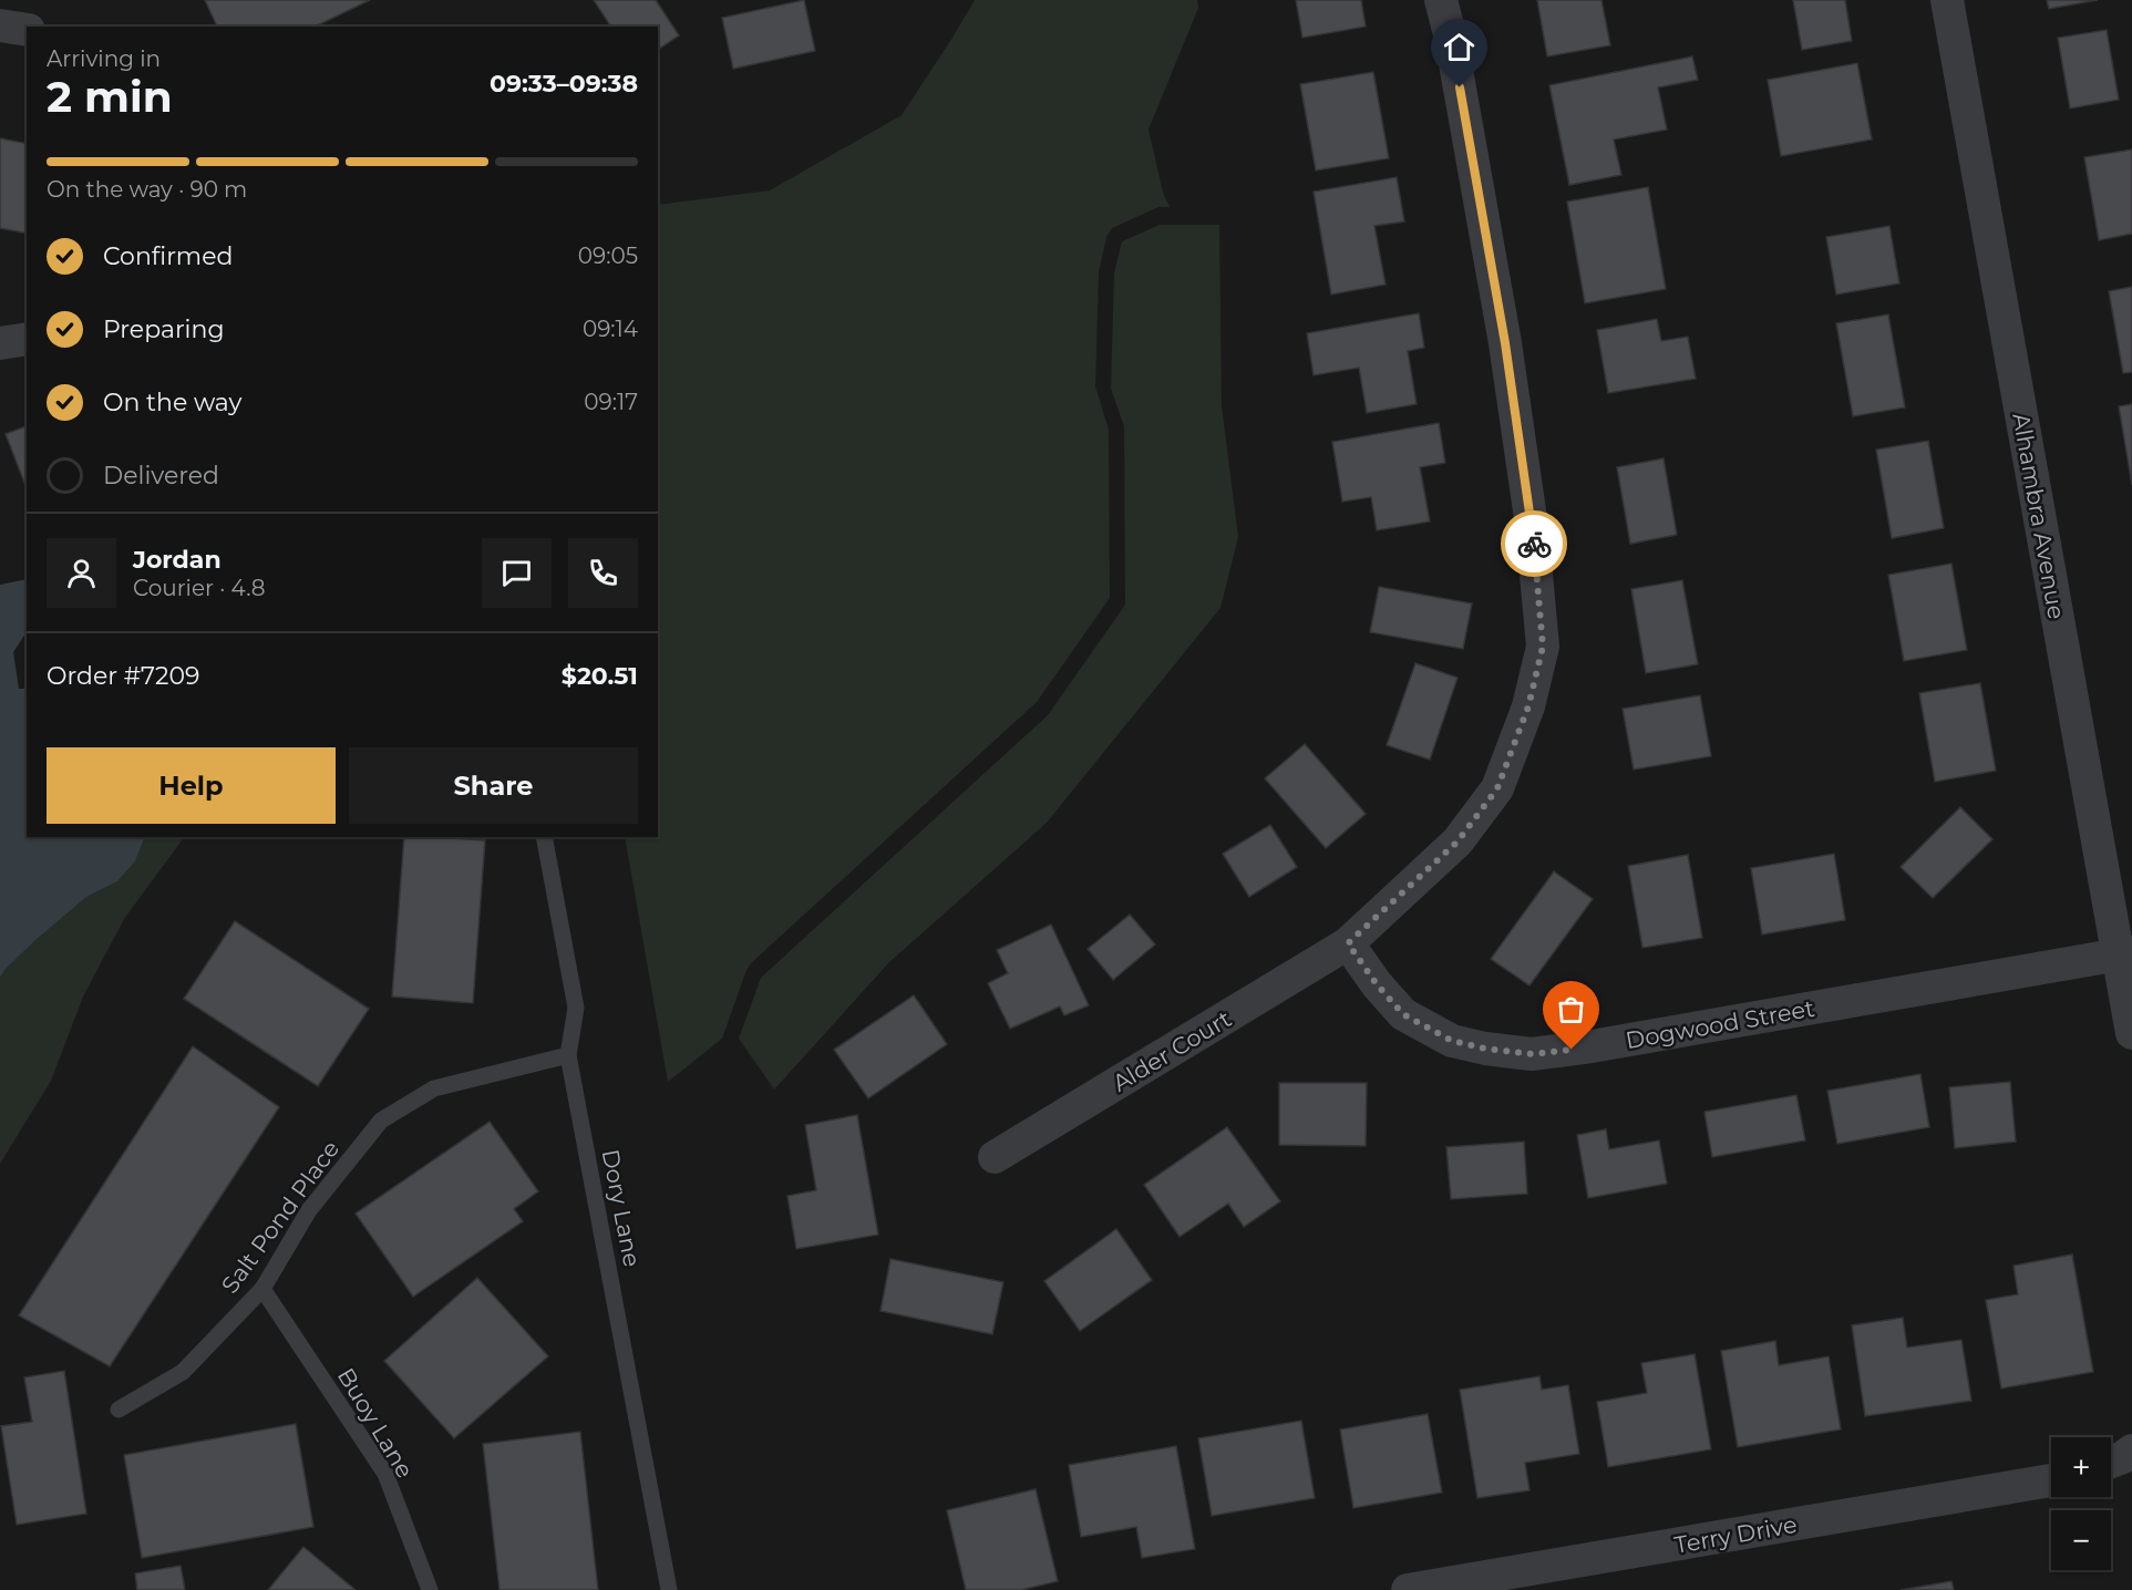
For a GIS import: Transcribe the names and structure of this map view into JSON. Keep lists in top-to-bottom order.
{
  "streets": {
    "street": [
      "Alhambra Avenue",
      "Dogwood Street",
      "Alder Court",
      "Terry Drive"
    ],
    "lane": ["Dory Lane", "Salt Pond Place", "Buoy Lane"]
  },
  "crossings": [
    ["Alhambra Avenue", "Dogwood Street"],
    ["Dogwood Street", "Alder Court"],
    ["Dory Lane", "Salt Pond Place"],
    ["Salt Pond Place", "Buoy Lane"]
  ],
  "page": {
    "heading": ["2 min", "Arriving in", "09:33–09:38"],
    "panel": [
      "Jordan",
      "Courier · 4.8",
      "Order #7209",
      "$20.51"
    ],
    "bar": "On the way · 90 m",
    "list": [
      ["Confirmed", "09:05"],
      ["Preparing", "09:14"],
      ["On the way", "09:17"],
      "Delivered"
    ],
    "buttons": ["Help", "Share"],
    "map_buttons": ["+", "−"]
  }
}
